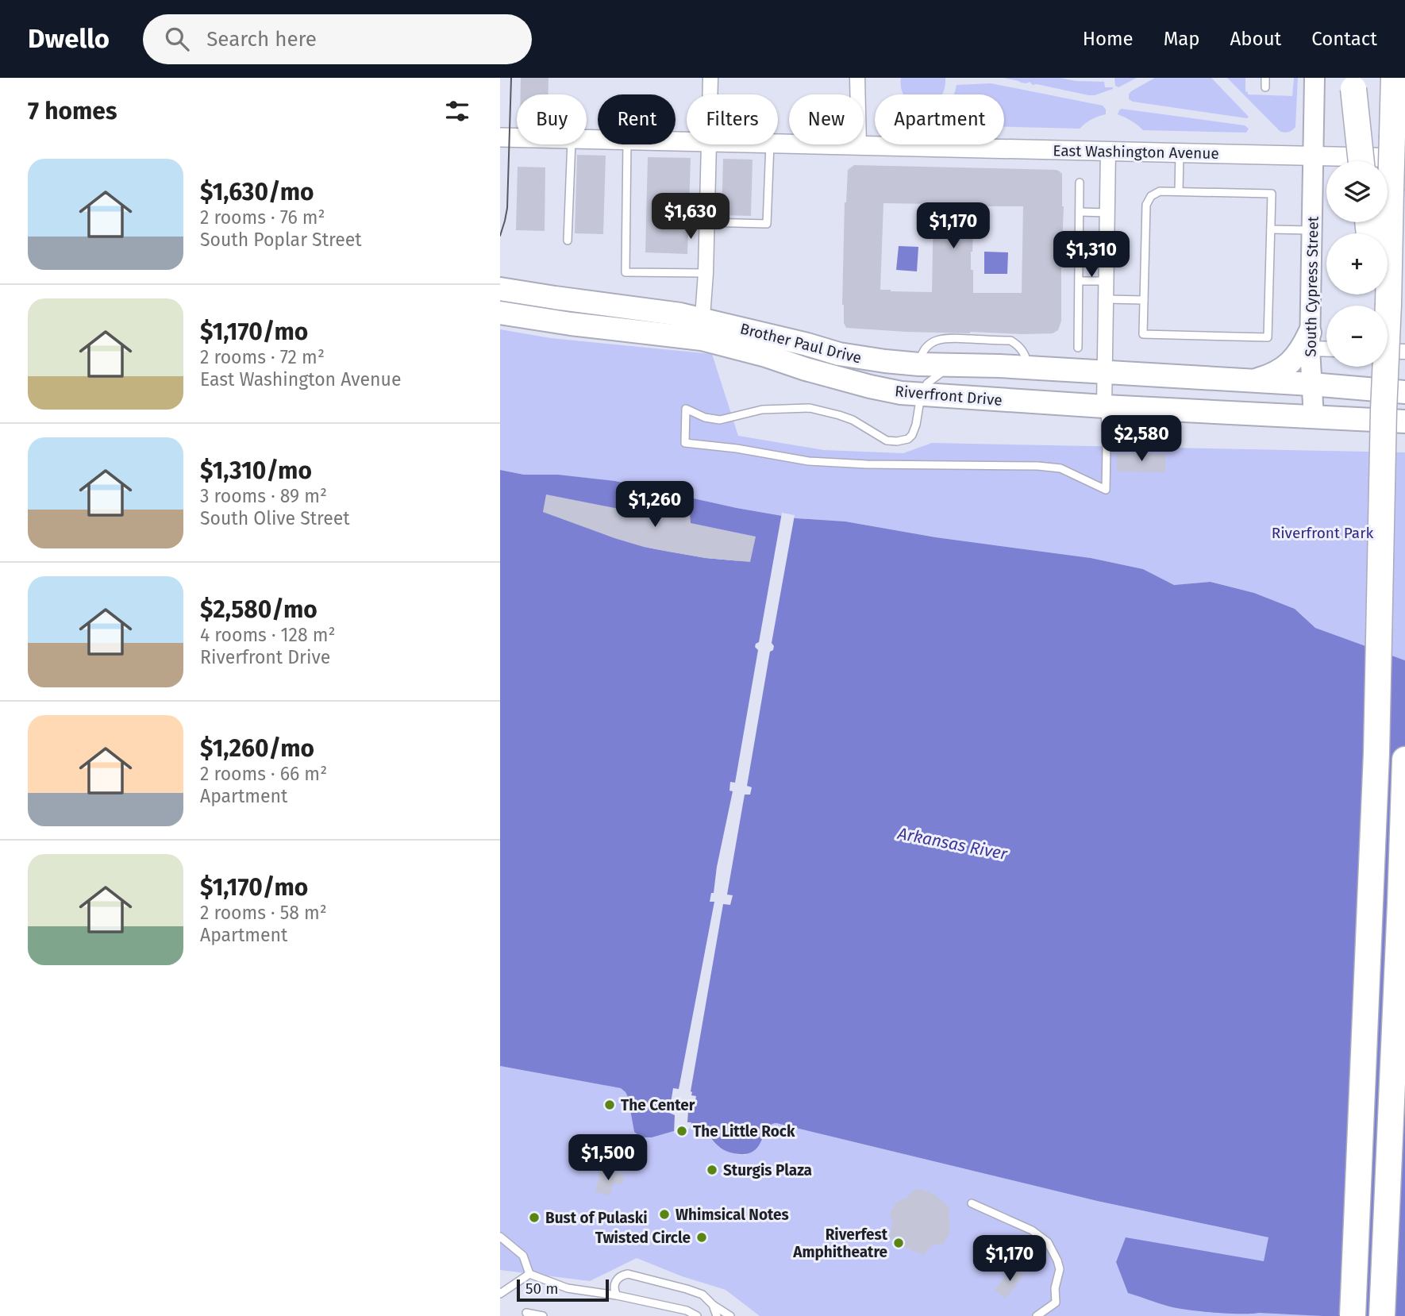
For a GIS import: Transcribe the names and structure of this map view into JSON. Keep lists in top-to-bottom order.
{
  "streets": {
    "main road": ["South Cypress Street", "Brother Paul Drive", "Riverfront Drive"],
    "street": ["East Washington Avenue"]
  },
  "crossings": [
    ["East Washington Avenue", "South Cypress Street"],
    ["South Cypress Street", "Riverfront Drive"],
    ["Brother Paul Drive", "Riverfront Drive"]
  ],
  "water": ["Arkansas River"],
  "parks": ["Riverfront Park"],
  "places": [
    "The Center",
    "The Little Rock",
    "Sturgis Plaza",
    "Whimsical Notes",
    "Bust of Pulaski",
    "Twisted Circle",
    "Riverfest Amphitheatre"
  ],
  "scale_bar": "50 m",
  "page": {
    "header": "Dwello",
    "search": "Search here",
    "nav": [
      "Home",
      "Map",
      "About",
      "Contact"
    ],
    "heading": "7 homes",
    "chip": [
      "Buy",
      "Rent",
      "Filters",
      "New",
      "Apartment"
    ],
    "list": [
      {
        "name": "$1,630/mo",
        "note": "2 rooms · 76 m² · South Poplar Street"
      },
      {
        "name": "$1,170/mo",
        "note": "2 rooms · 72 m² · East Washington Avenue"
      },
      {
        "name": "$1,310/mo",
        "note": "3 rooms · 89 m² · South Olive Street"
      },
      {
        "name": "$2,580/mo",
        "note": "4 rooms · 128 m² · Riverfront Drive"
      },
      {
        "name": "$1,260/mo",
        "note": "2 rooms · 66 m² · Apartment"
      },
      {
        "name": "$1,170/mo",
        "note": "2 rooms · 58 m² · Apartment"
      }
    ],
    "map_buttons": ["+", "−"],
    "price": [
      "$1,630",
      "$1,170",
      "$1,310",
      "$2,580",
      "$1,260",
      "$1,500",
      "$1,170"
    ],
    "scale": "50 m"
  }
}
